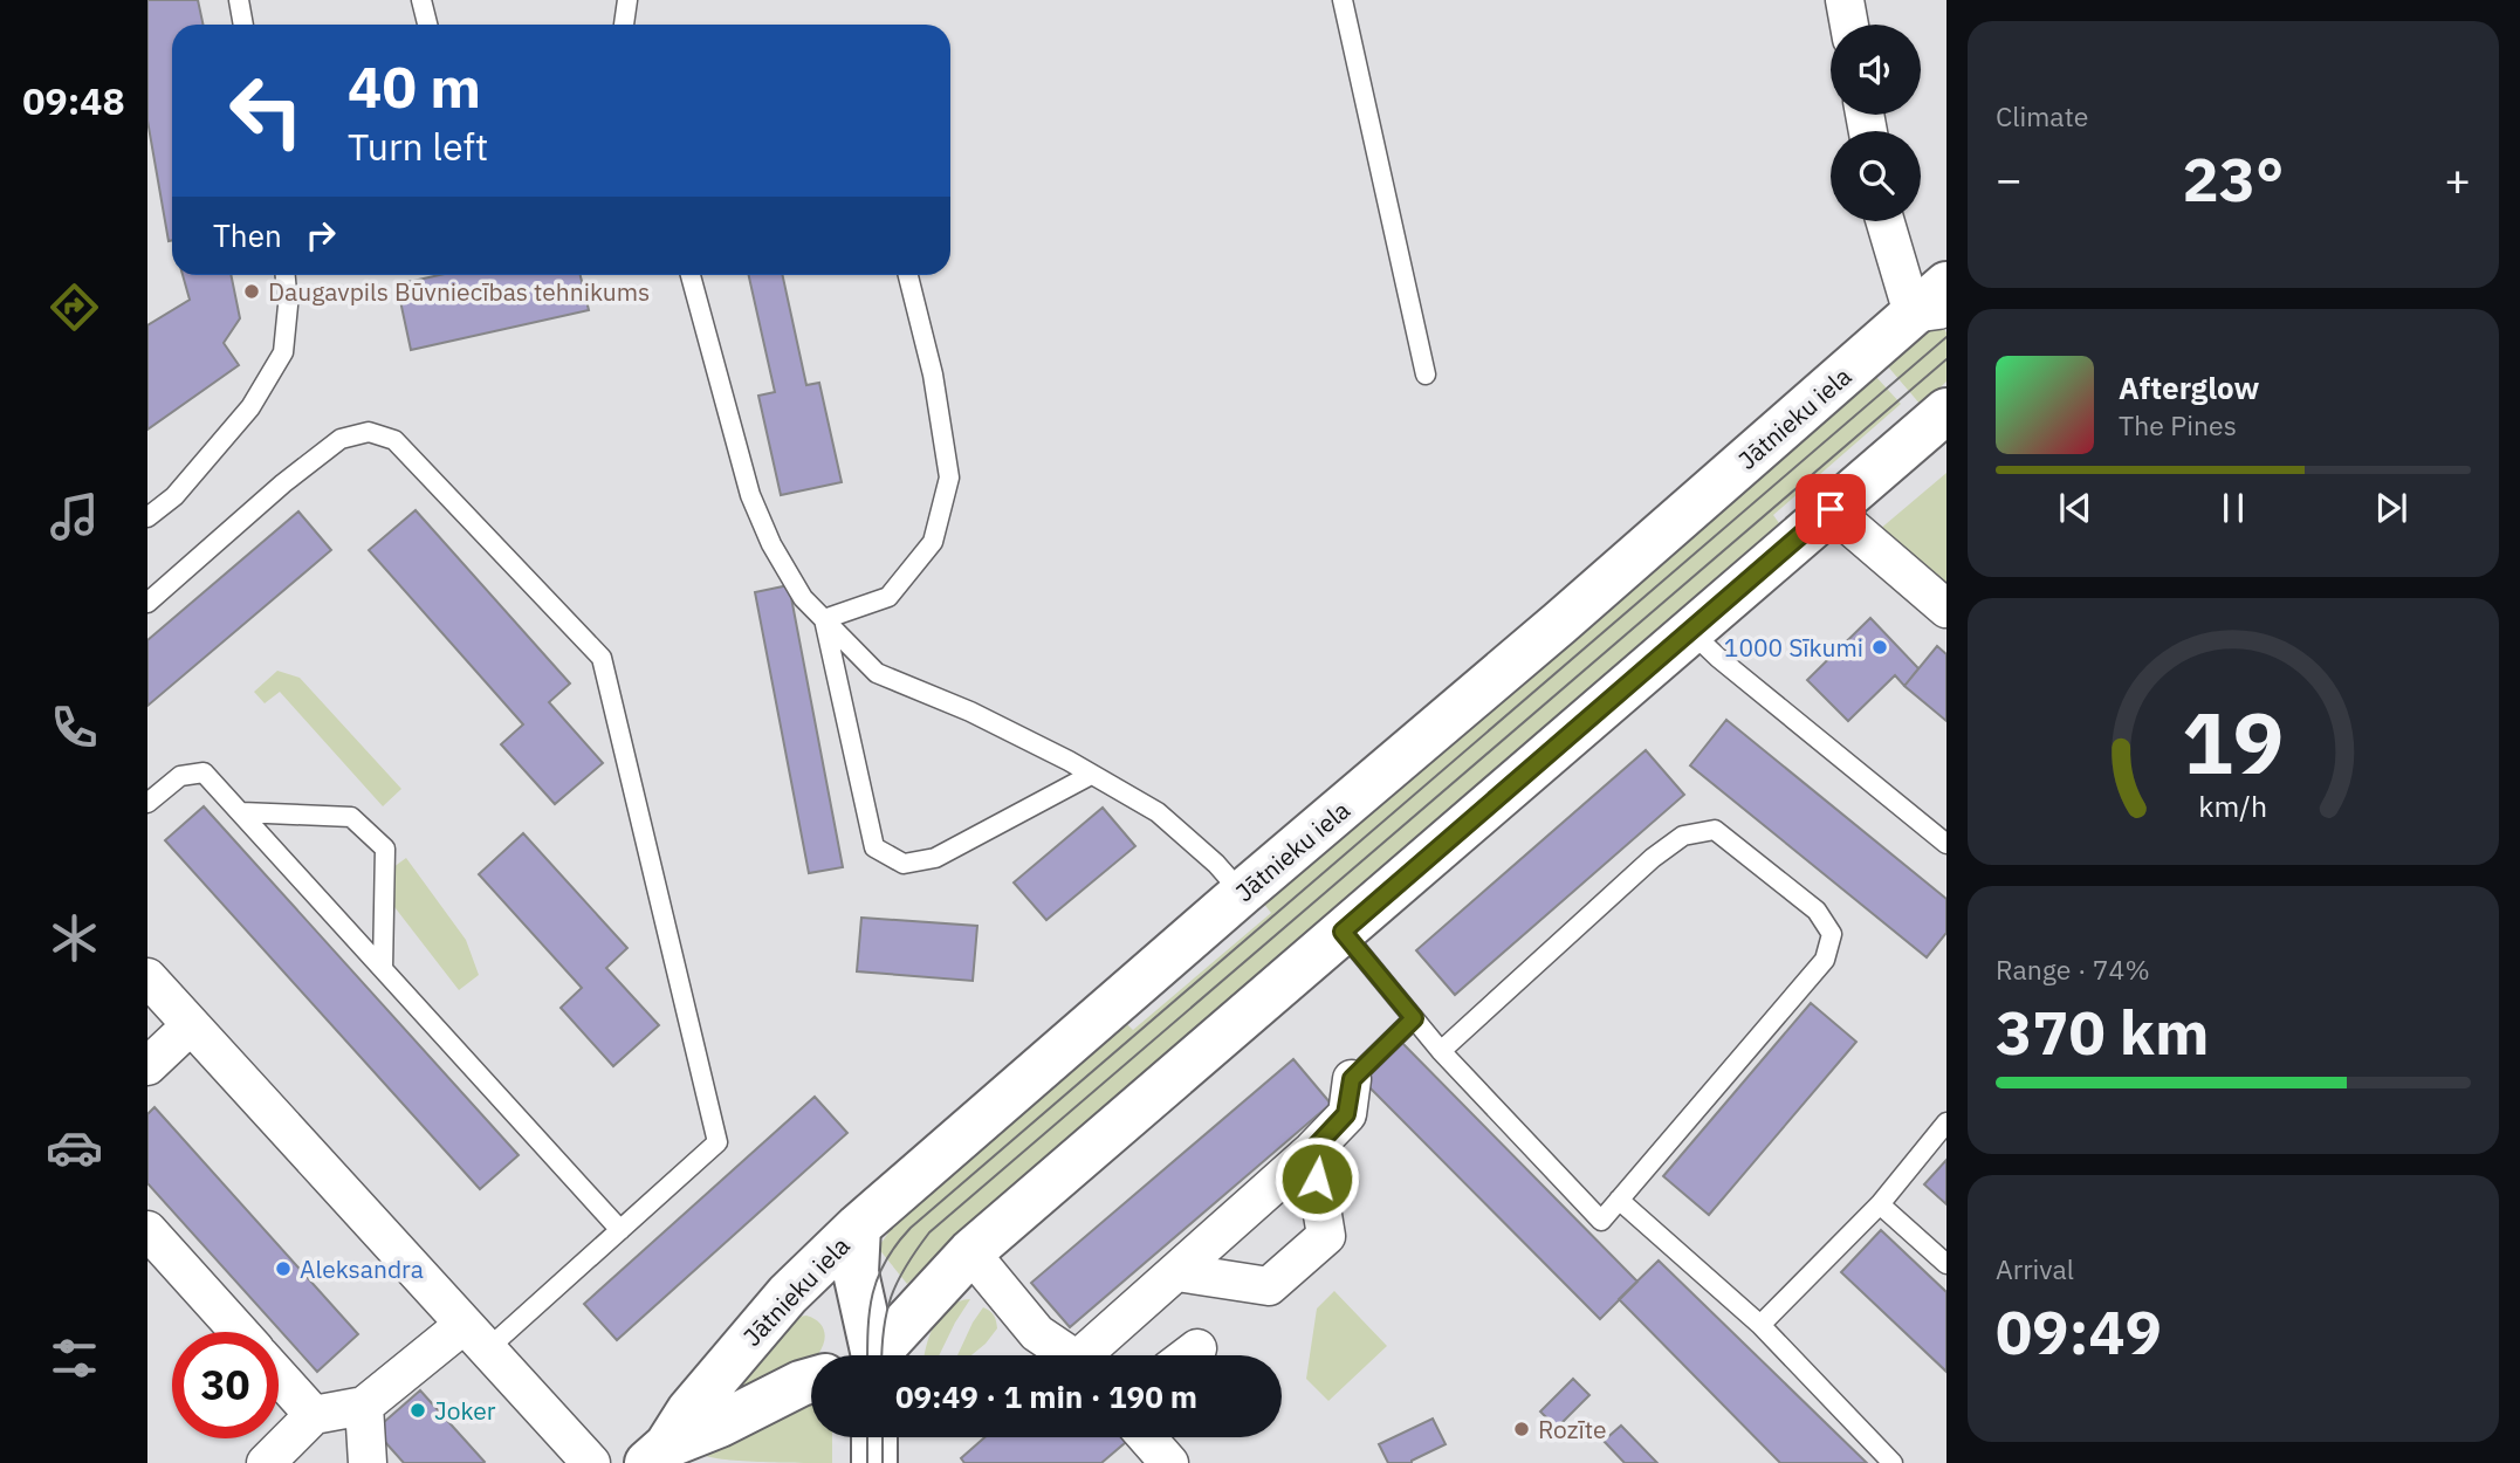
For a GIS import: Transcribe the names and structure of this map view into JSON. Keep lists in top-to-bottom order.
{
  "streets": {
    "street": ["Jātnieku iela"]
  },
  "places": [
    "Daugavpils Būvniecības tehnikums",
    "1000 Sīkumi",
    "Aleksandra",
    "Joker",
    "Rozīte"
  ],
  "page": {
    "tabs": "09:48",
    "tile": [
      "Climate",
      ["Range · 74%", "370 km"],
      ["Arrival", "09:49"]
    ],
    "turn": ["40 m", "Turn left"],
    "heat": ["−", "23°", "+"],
    "then": "Then",
    "song": ["Afterglow", "The Pines"],
    "limit": "30",
    "trip": "09:49 · 1 min · 190 m",
    "gauge": ["19", "km/h"]
  }
}
